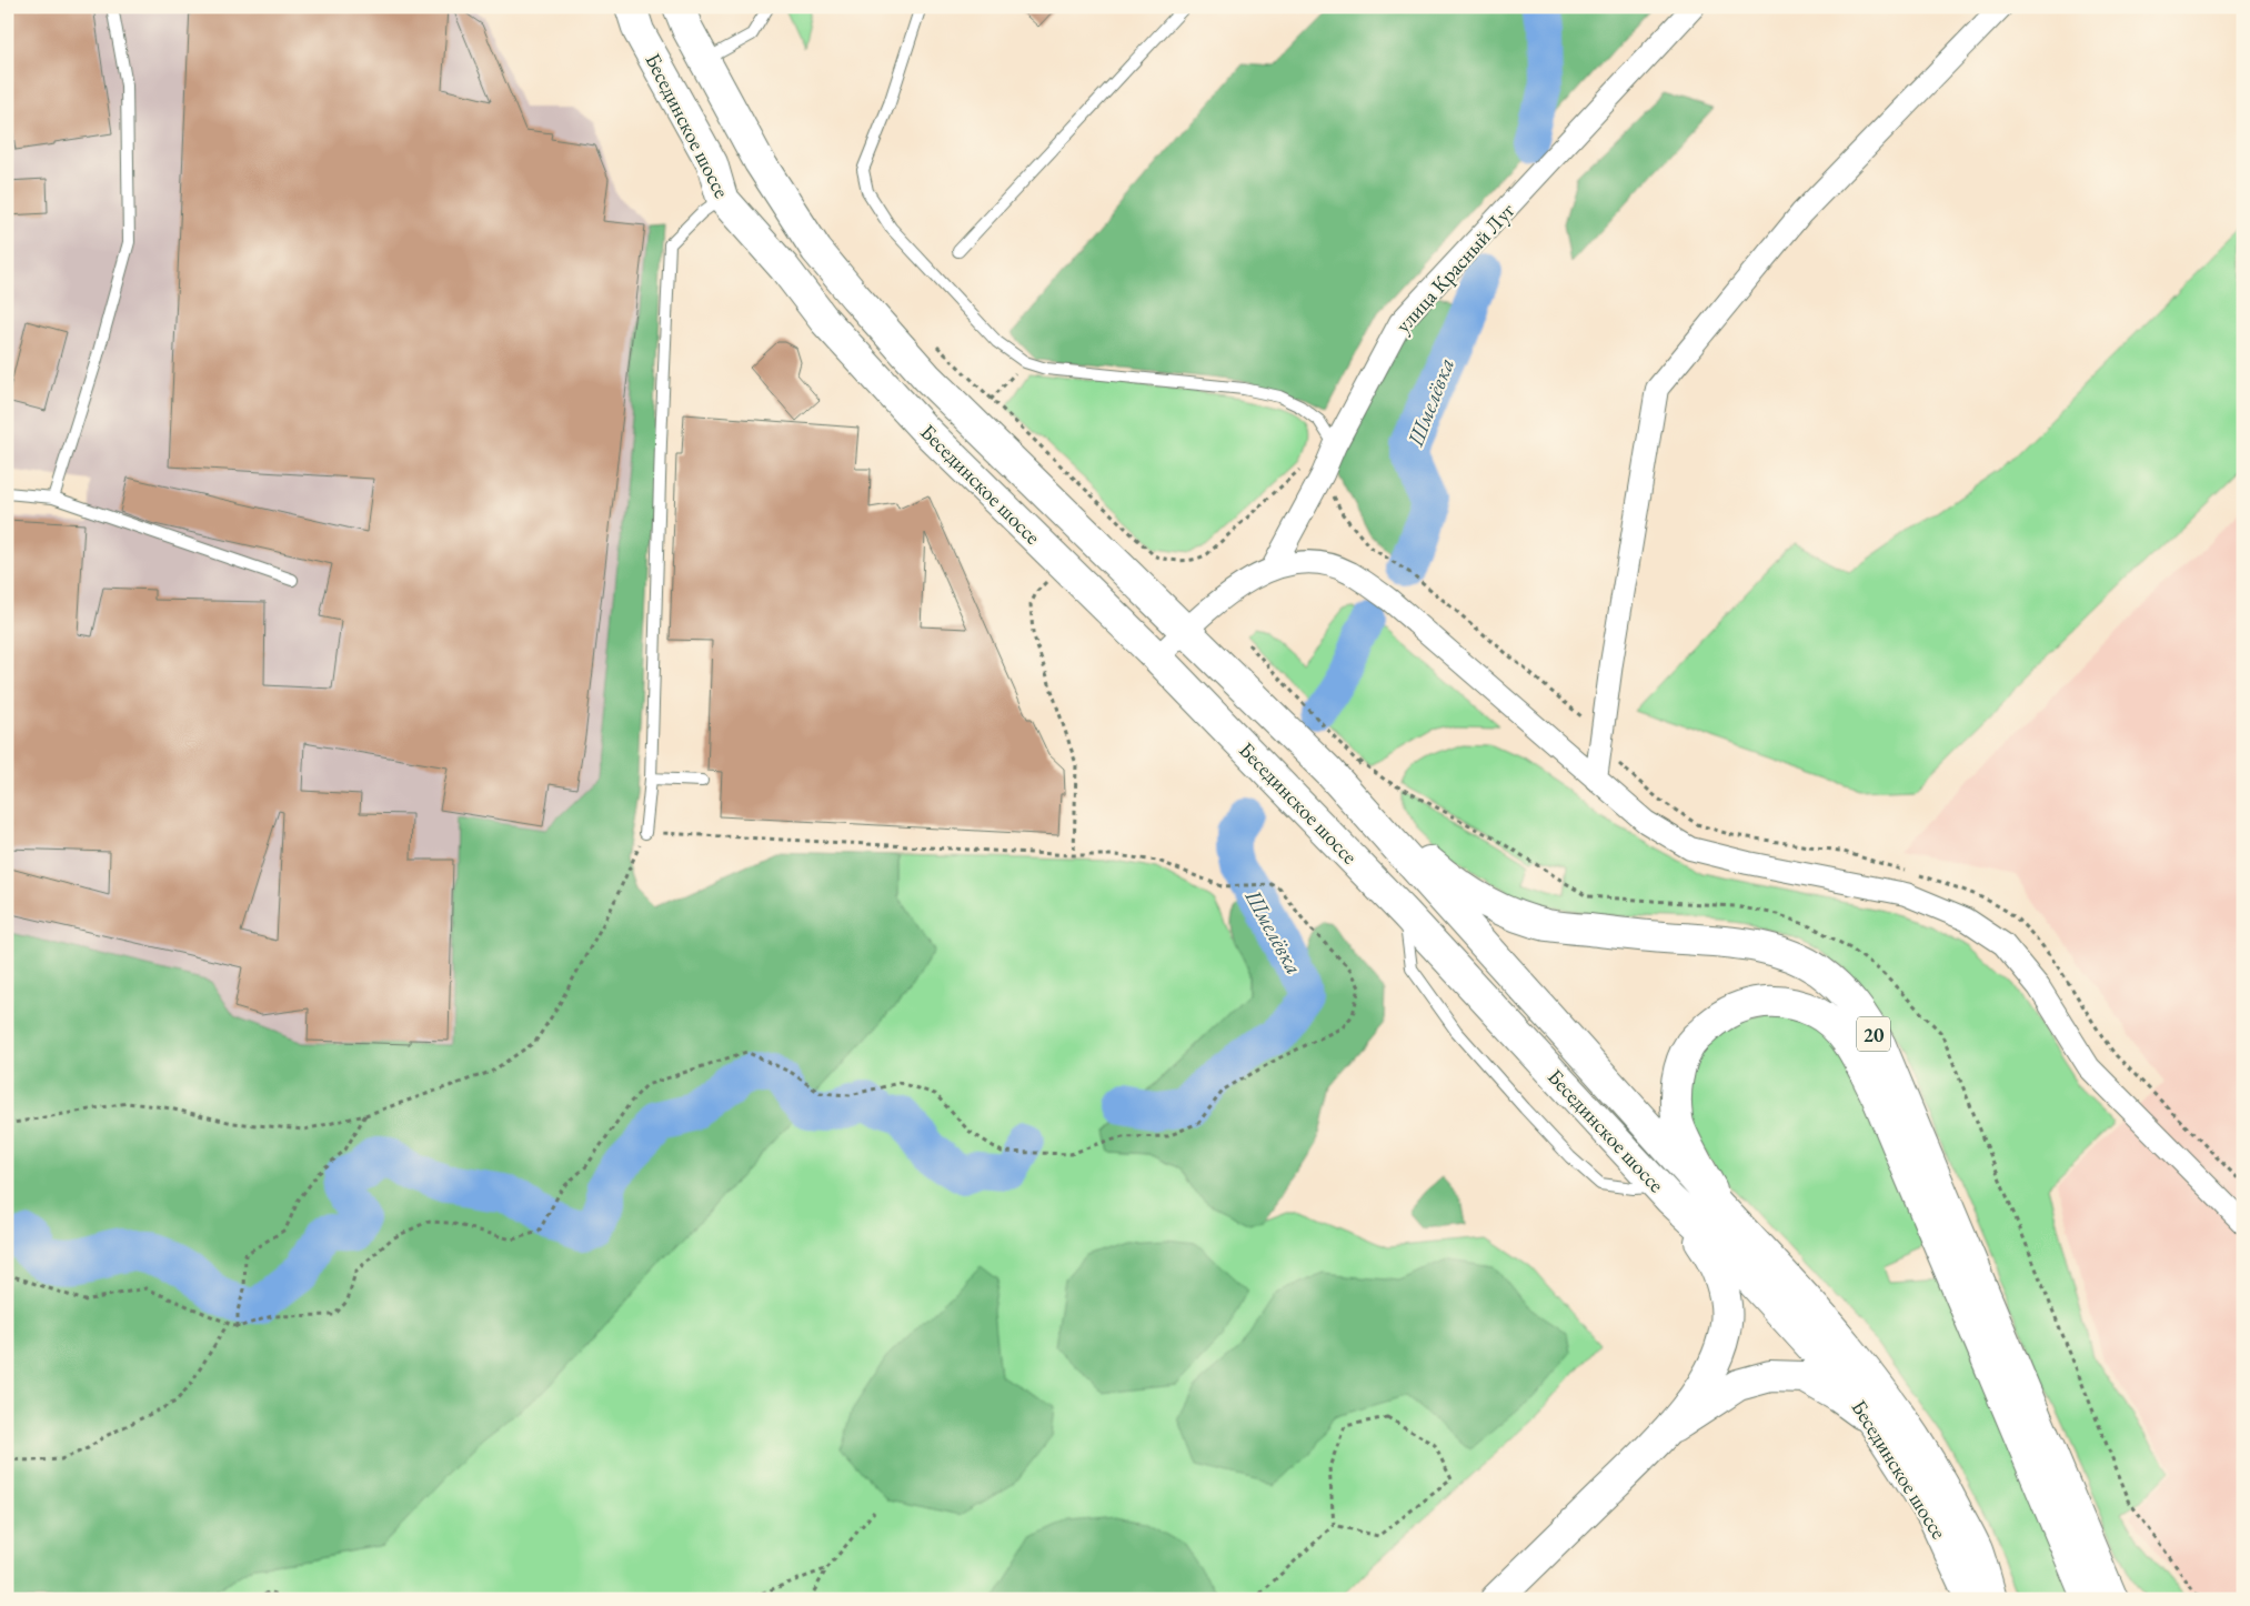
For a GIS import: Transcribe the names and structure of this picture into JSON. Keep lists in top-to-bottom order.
{
  "streets": {
    "main road": ["Бесединское шоссе", "20"],
    "street": ["улица Красный Луг"]
  },
  "crossings": [
    ["Бесединское шоссе", "20"]
  ],
  "water": ["Шмелёвка"]
}
